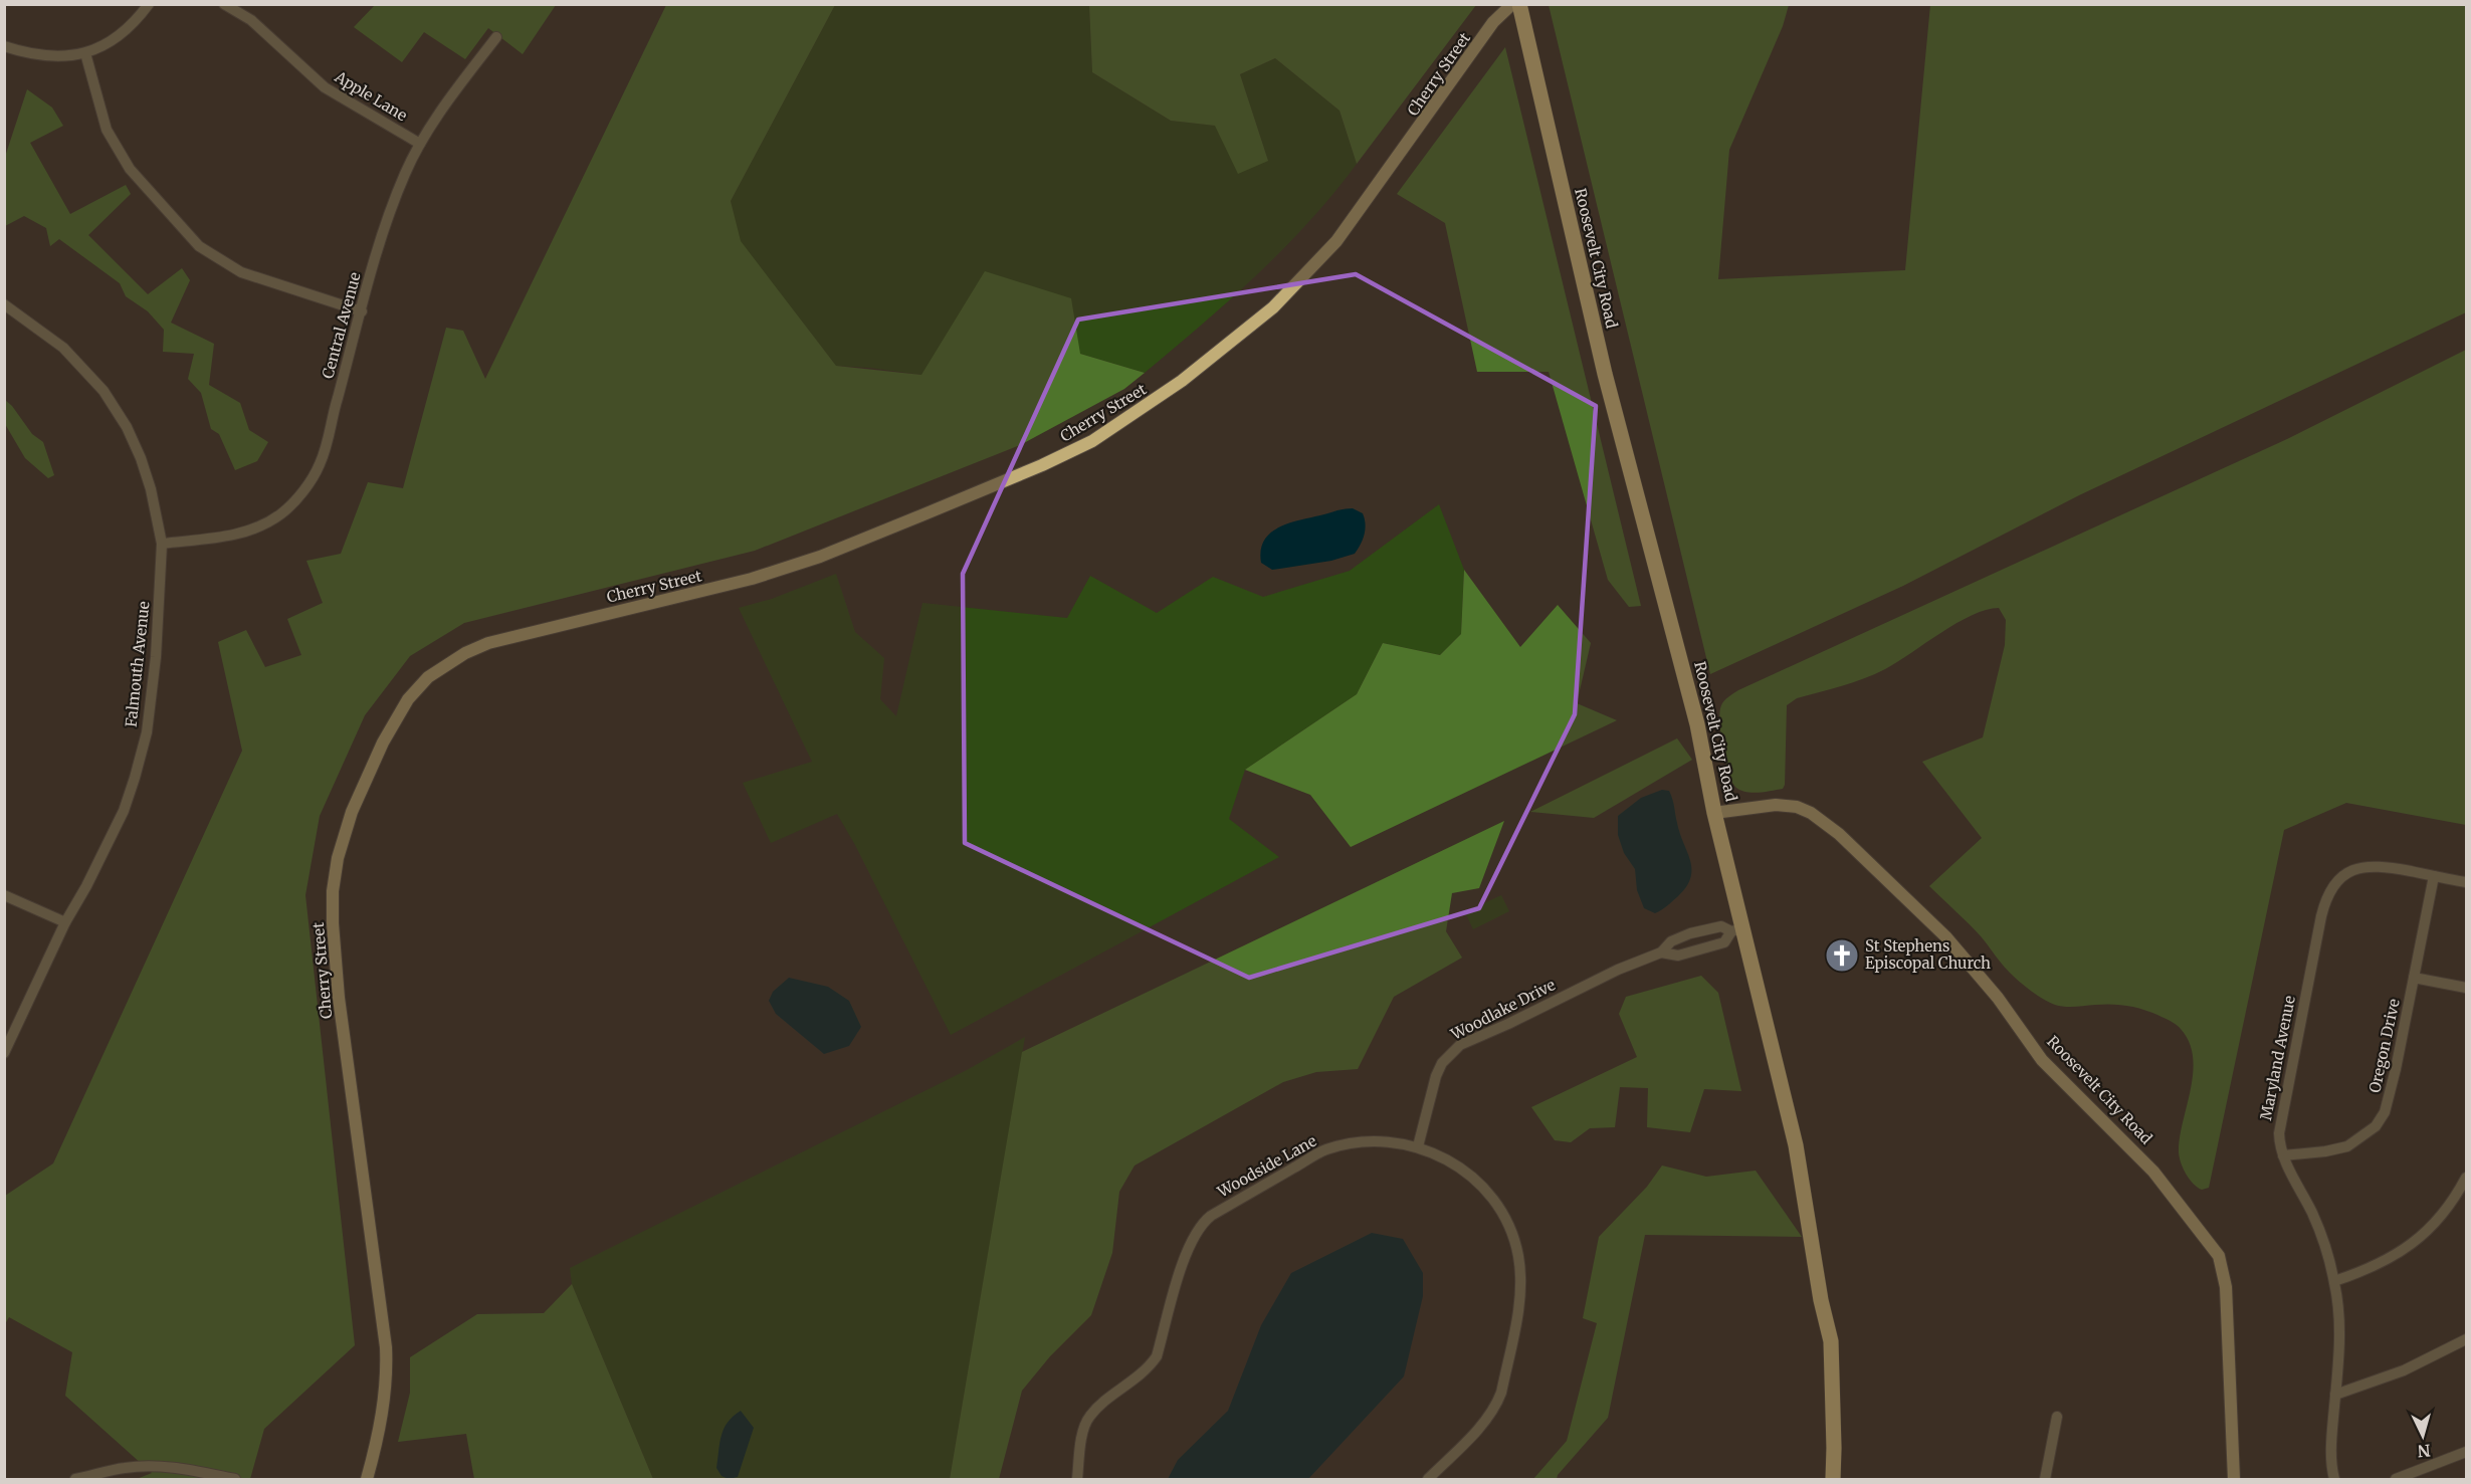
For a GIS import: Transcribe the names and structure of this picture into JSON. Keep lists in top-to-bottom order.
{
  "streets": {
    "main road": ["Roosevelt City Road"],
    "street": [
      "Cherry Street",
      "Apple Lane",
      "Central Avenue",
      "Falmouth Avenue",
      "Woodlake Drive",
      "Oregon Drive",
      "Maryland Avenue",
      "Woodside Lane"
    ]
  },
  "crossings": [
    ["Apple Lane", "Central Avenue"],
    ["Central Avenue", "Falmouth Avenue"],
    ["Woodlake Drive", "Woodside Lane"],
    ["Oregon Drive", "Maryland Avenue"]
  ],
  "places": {
    "church": ["St Stephens Episcopal Church"]
  },
  "north": "bottom"
}
